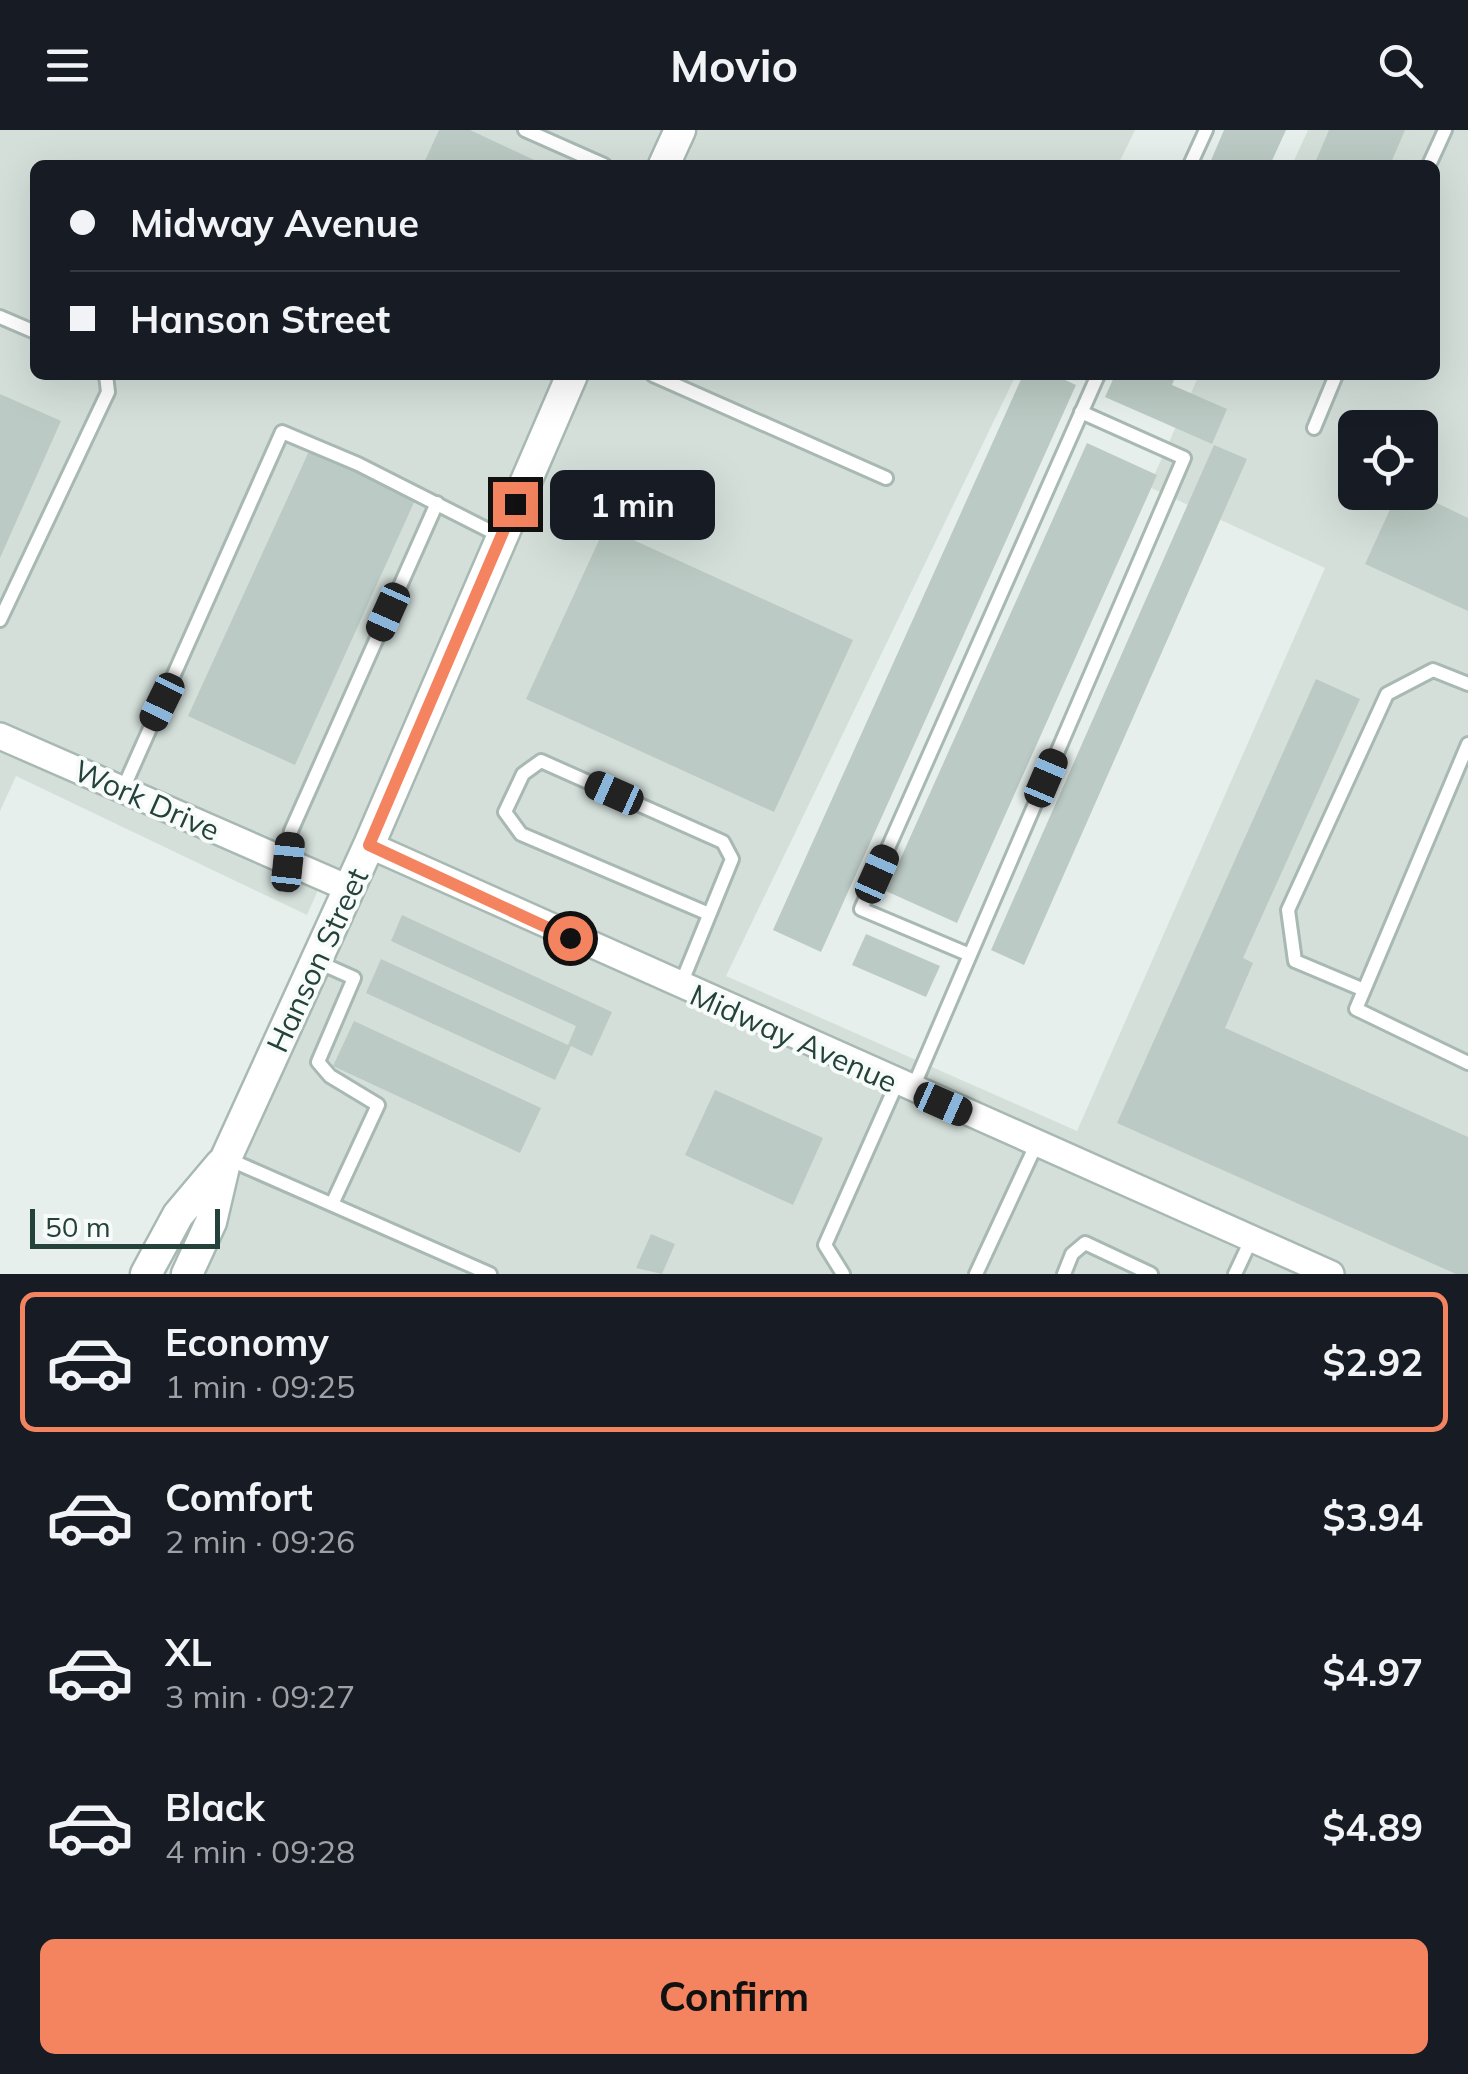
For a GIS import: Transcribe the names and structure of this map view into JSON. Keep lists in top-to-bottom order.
{
  "streets": {
    "street": ["Work Drive", "Hanson Street", "Midway Avenue"]
  },
  "crossings": [
    ["Work Drive", "Hanson Street"],
    ["Hanson Street", "Midway Avenue"]
  ],
  "scale_bar": "50 m",
  "page": {
    "header": "Movio",
    "banner": ["Midway Avenue", "Hanson Street"],
    "bubble": "1 min",
    "scale": "50 m",
    "list": [
      {
        "name": "Economy",
        "note": "1 min · 09:25",
        "value": "$2.92"
      },
      {
        "name": "Comfort",
        "note": "2 min · 09:26",
        "value": "$3.94"
      },
      {
        "name": "XL",
        "note": "3 min · 09:27",
        "value": "$4.97"
      },
      {
        "name": "Black",
        "note": "4 min · 09:28",
        "value": "$4.89"
      }
    ],
    "buttons": "Confirm"
  }
}
